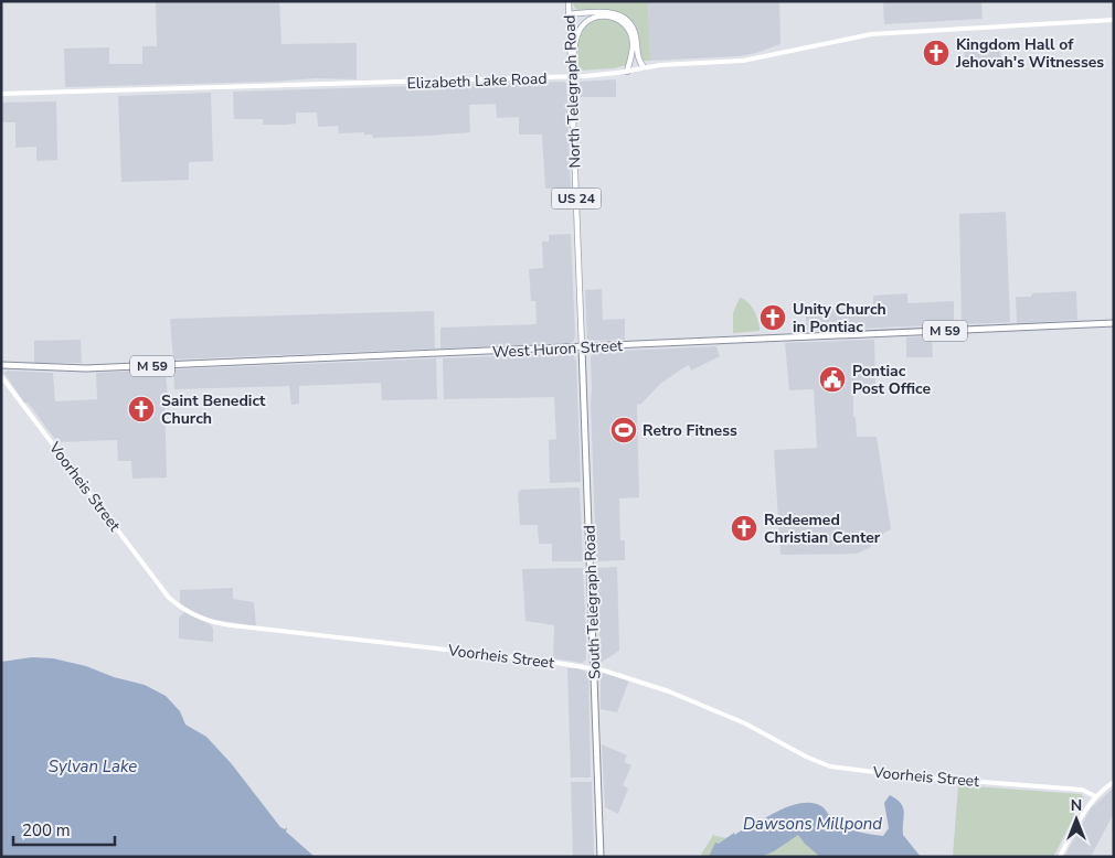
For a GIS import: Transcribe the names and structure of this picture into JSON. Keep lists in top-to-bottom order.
{
  "streets": {
    "highway": [
      "US 24",
      "M 59",
      "West Huron Street",
      "South Telegraph Road"
    ],
    "main road": ["North Telegraph Road"],
    "street": ["Elizabeth Lake Road", "Voorheis Street"]
  },
  "crossings": [
    ["Elizabeth Lake Road", "North Telegraph Road"],
    ["North Telegraph Road", "West Huron Street"],
    ["North Telegraph Road", "South Telegraph Road"],
    ["West Huron Street", "South Telegraph Road"],
    ["Voorheis Street", "South Telegraph Road"]
  ],
  "water": ["Sylvan Lake", "Dawsons Millpond"],
  "places": {
    "church": [
      "Kingdom Hall of Jehovah's Witnesses",
      "Unity Church in Pontiac",
      "Saint Benedict Church",
      "Redeemed Christian Center"
    ],
    "public building": ["Pontiac Post Office"],
    "sports": ["Retro Fitness"]
  },
  "scale_bar": "200 m",
  "north": "top"
}
